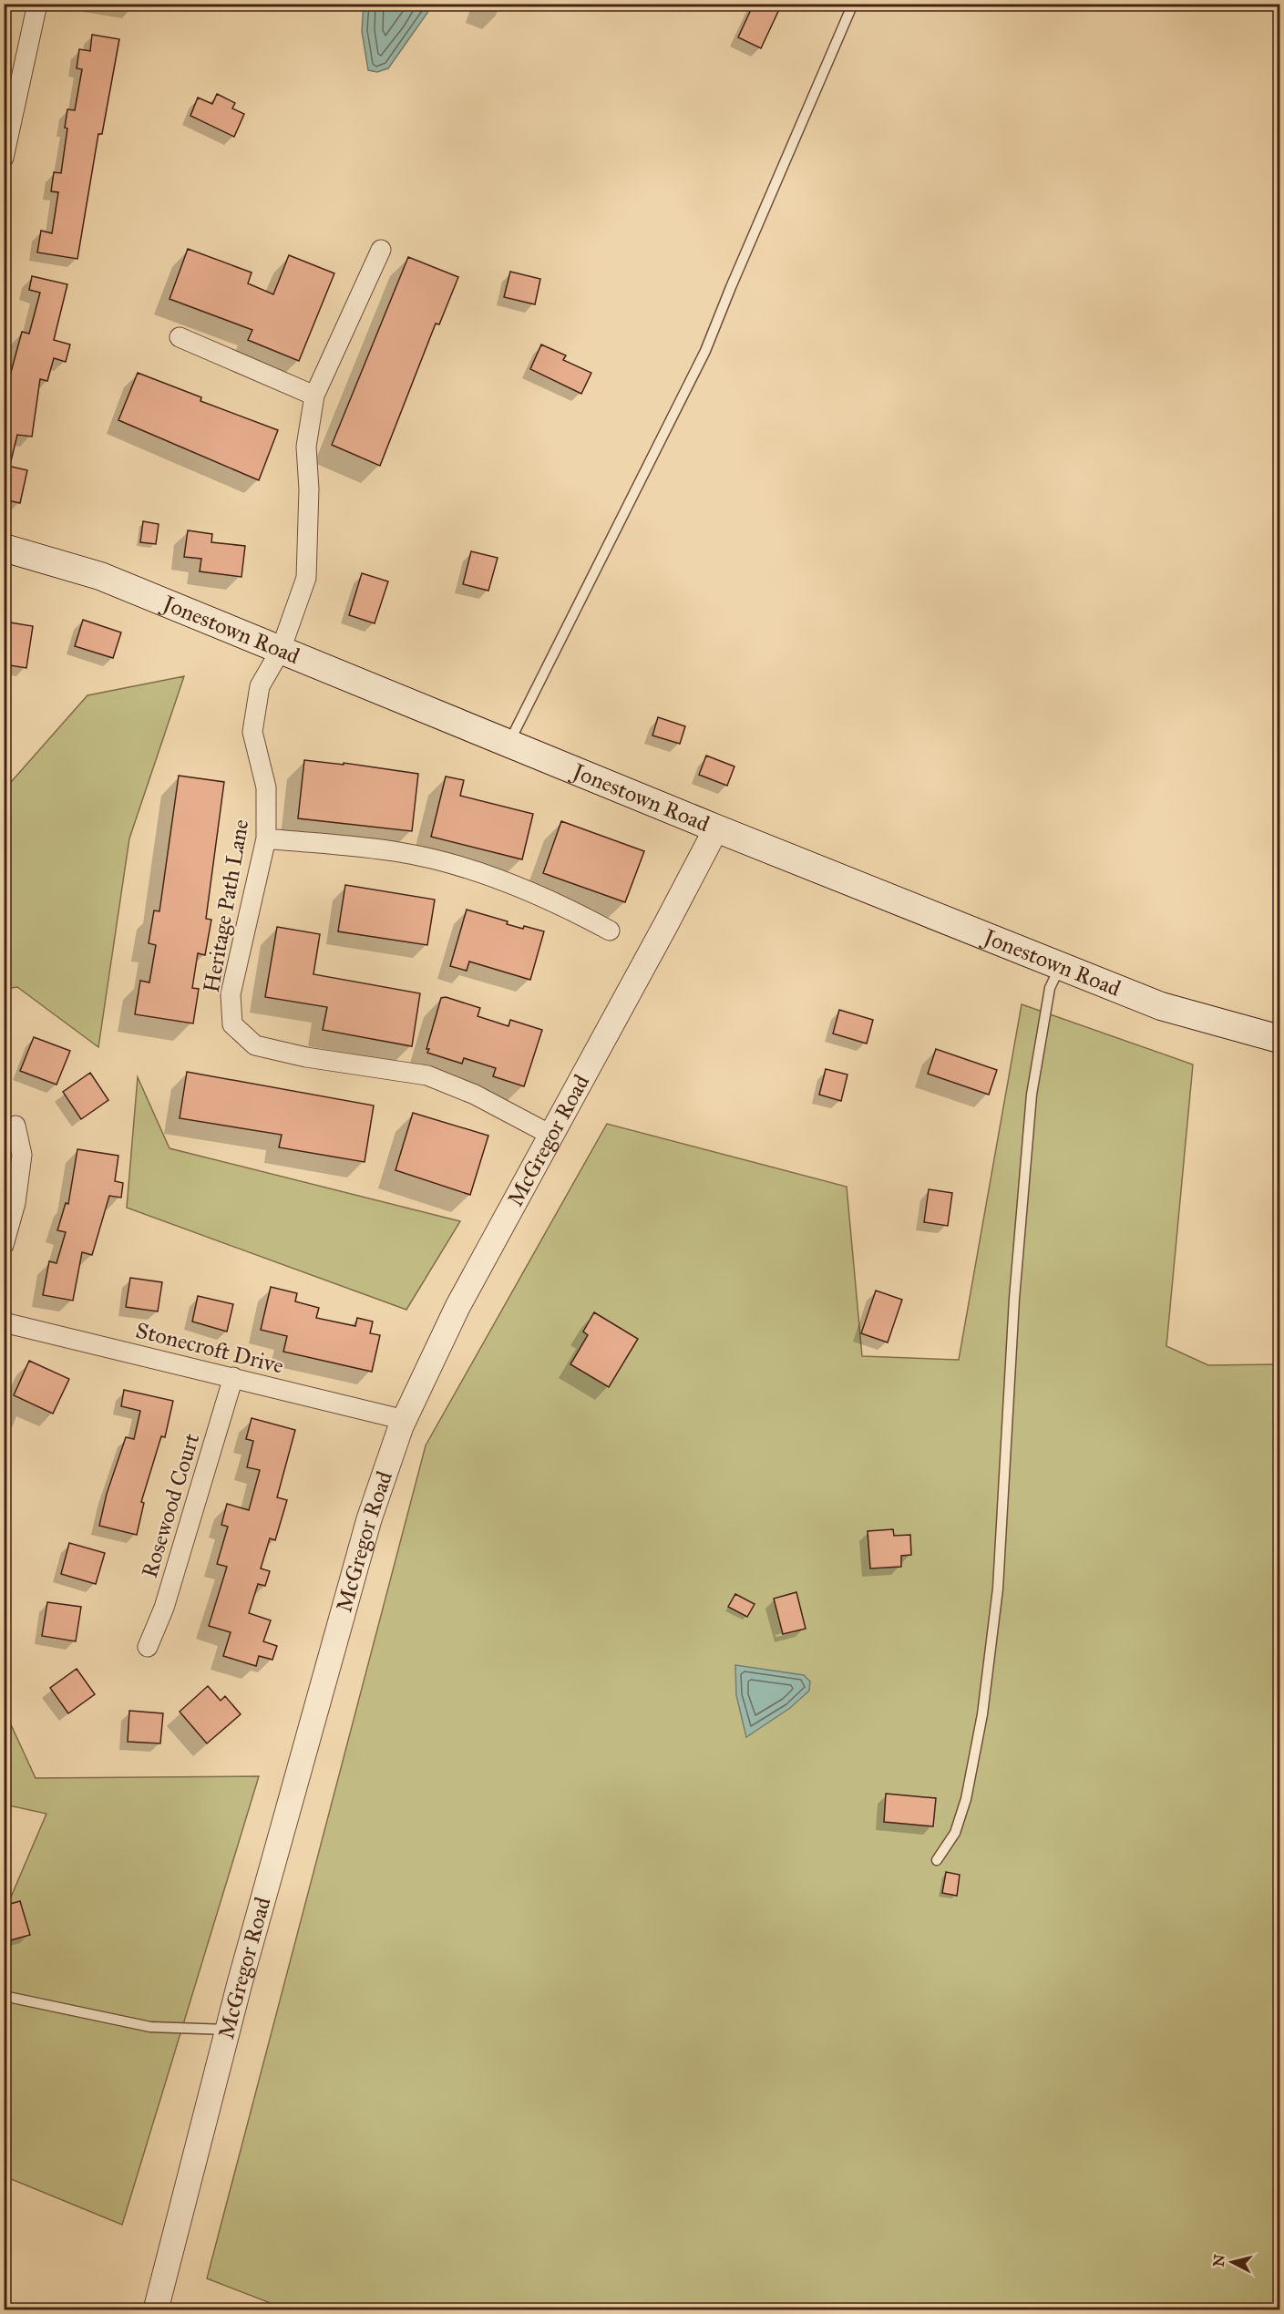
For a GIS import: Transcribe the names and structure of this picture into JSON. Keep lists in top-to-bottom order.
{
  "streets": {
    "main road": ["Jonestown Road"],
    "street": [
      "Heritage Path Lane",
      "McGregor Road",
      "Stonecroft Drive",
      "Rosewood Court"
    ]
  },
  "crossings": [
    ["Jonestown Road", "Heritage Path Lane"],
    ["Jonestown Road", "McGregor Road"],
    ["Heritage Path Lane", "McGregor Road"],
    ["McGregor Road", "Stonecroft Drive"],
    ["Stonecroft Drive", "Rosewood Court"]
  ],
  "north": "left"
}
